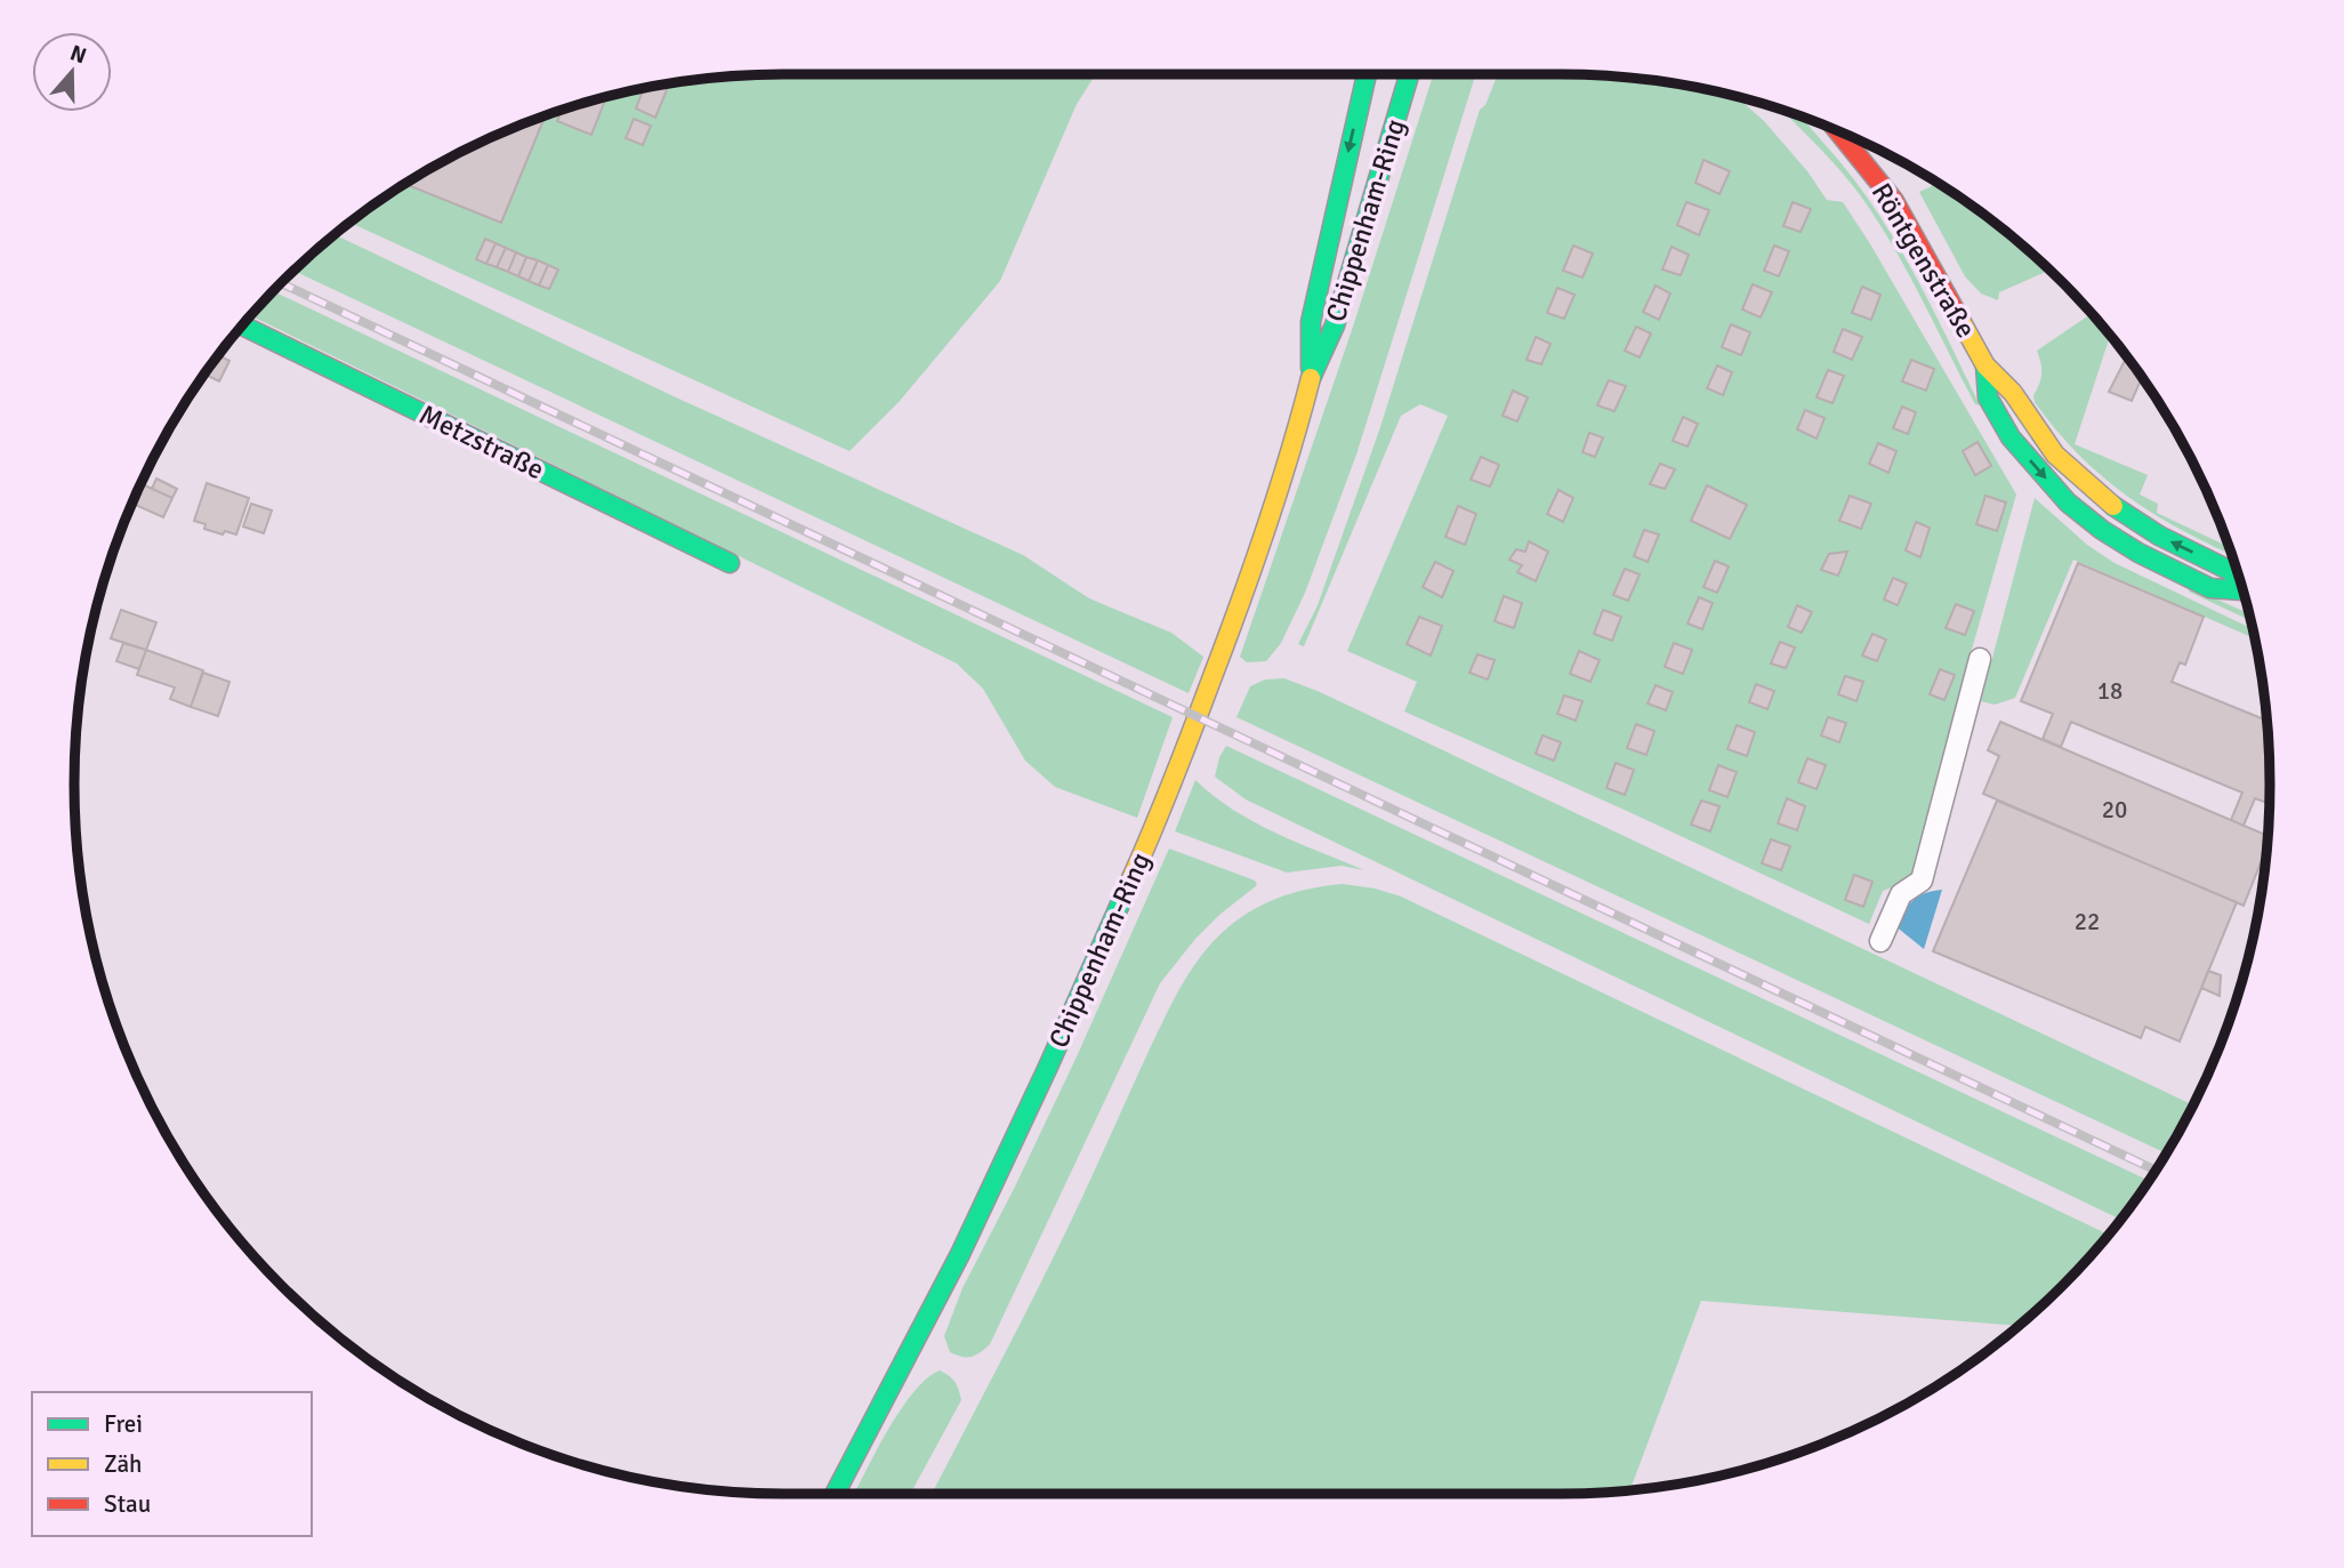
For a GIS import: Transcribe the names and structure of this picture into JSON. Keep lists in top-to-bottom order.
{
  "streets": {
    "main road": ["Chippenham-Ring", "Röntgenstraße", "Metzstraße"]
  },
  "house_numbers": ["18", "20", "22"],
  "legend": ["Frei", "Zäh", "Stau"],
  "north": "top"
}
